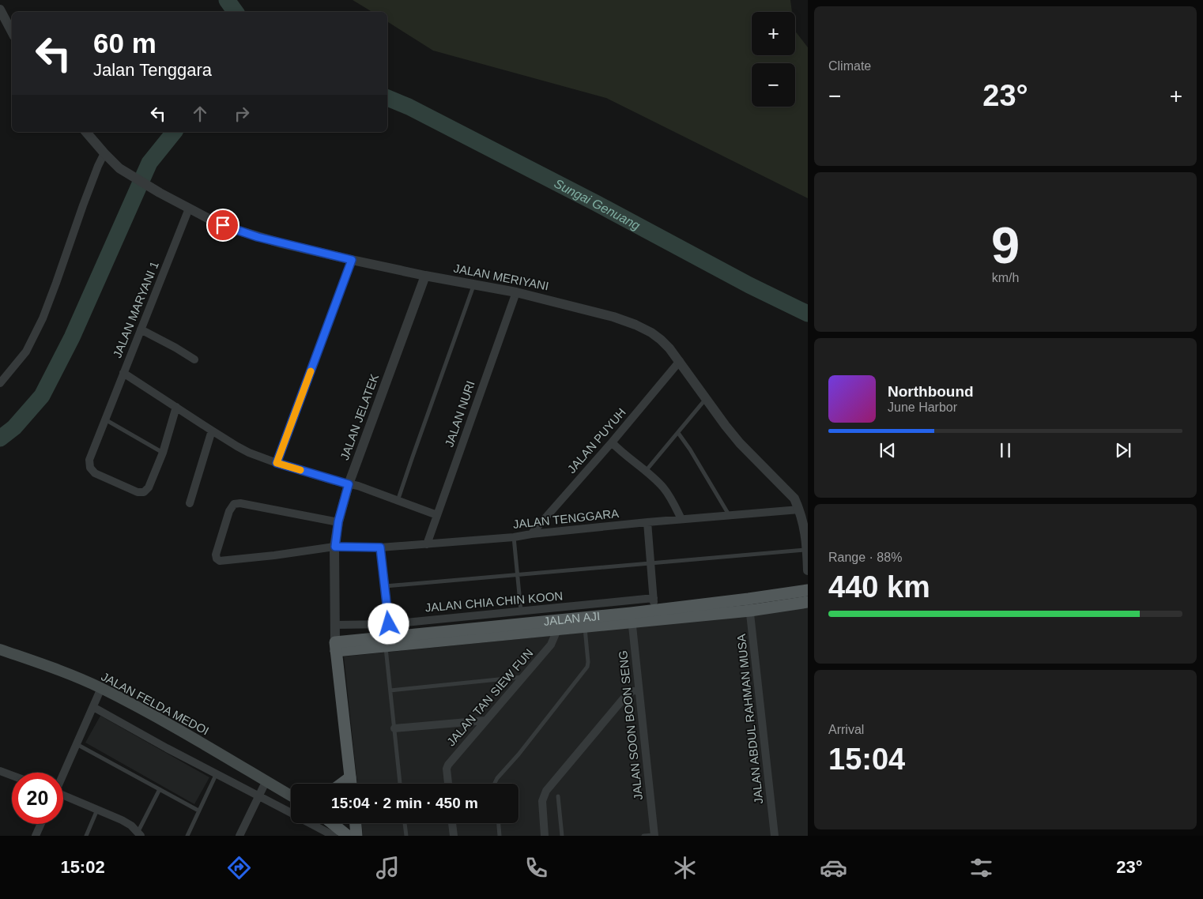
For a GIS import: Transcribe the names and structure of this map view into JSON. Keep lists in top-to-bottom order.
{
  "streets": {
    "main road": ["JALAN AJI", "JALAN FELDA MEDOI"],
    "street": [
      "JALAN MERIYANI",
      "JALAN MARYANI 1",
      "JALAN NURI",
      "JALAN JELATEK",
      "JALAN PUYUH",
      "JALAN TENGGARA",
      "JALAN CHIA CHIN KOON",
      "JALAN TAN SIEW FUN",
      "JALAN ABDUL RAHMAN MUSA",
      "JALAN SOON BOON SENG"
    ]
  },
  "crossings": [
    ["JALAN MERIYANI", "JALAN MARYANI 1"],
    ["JALAN MERIYANI", "JALAN NURI"],
    ["JALAN MERIYANI", "JALAN JELATEK"],
    ["JALAN MERIYANI", "JALAN PUYUH"],
    ["JALAN MERIYANI", "JALAN TENGGARA"],
    ["JALAN NURI", "JALAN TENGGARA"],
    ["JALAN JELATEK", "JALAN TENGGARA"],
    ["JALAN JELATEK", "JALAN CHIA CHIN KOON"],
    ["JALAN JELATEK", "JALAN AJI"],
    ["JALAN PUYUH", "JALAN TENGGARA"],
    ["JALAN CHIA CHIN KOON", "JALAN AJI"],
    ["JALAN AJI", "JALAN TAN SIEW FUN"],
    ["JALAN AJI", "JALAN ABDUL RAHMAN MUSA"],
    ["JALAN AJI", "JALAN SOON BOON SENG"]
  ],
  "water": ["Sungai Genuang"],
  "page": {
    "tile": [
      "Climate",
      ["9", "km/h"],
      ["Range · 88%", "440 km"],
      ["Arrival", "15:04"]
    ],
    "map_buttons": ["+", "−"],
    "turn": ["60 m", "Jalan Tenggara"],
    "heat": ["−", "23°", "+"],
    "song": ["Northbound", "June Harbor"],
    "limit": "20",
    "trip": "15:04 · 2 min · 450 m",
    "tabs": ["15:02", "23°"]
  }
}
